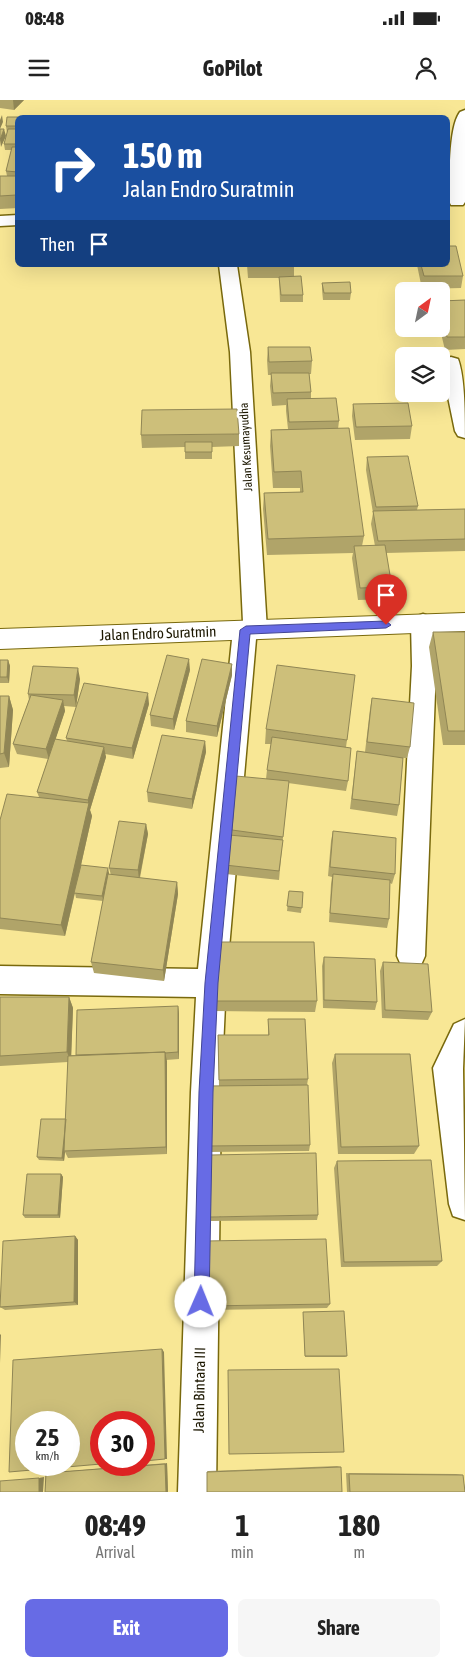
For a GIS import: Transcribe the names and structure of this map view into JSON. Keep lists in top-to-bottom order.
{
  "streets": {
    "main road": ["Jalan Endro Suratmin"],
    "street": ["Jalan Kesumayudha", "Jalan Bintara III"]
  },
  "crossings": [
    ["Jalan Kesumayudha", "Jalan Endro Suratmin"],
    ["Jalan Kesumayudha", "Jalan Bintara III"],
    ["Jalan Endro Suratmin", "Jalan Bintara III"]
  ],
  "north": "top right",
  "page": {
    "status": "08:48",
    "header": "GoPilot",
    "turn": ["150 m", "Jalan Endro Suratmin"],
    "then": "Then",
    "speed": "25 km/h",
    "limit": "30",
    "eta": [
      "08:49",
      "Arrival",
      "1",
      "min",
      "180",
      "m"
    ],
    "buttons": ["Exit", "Share"]
  }
}
